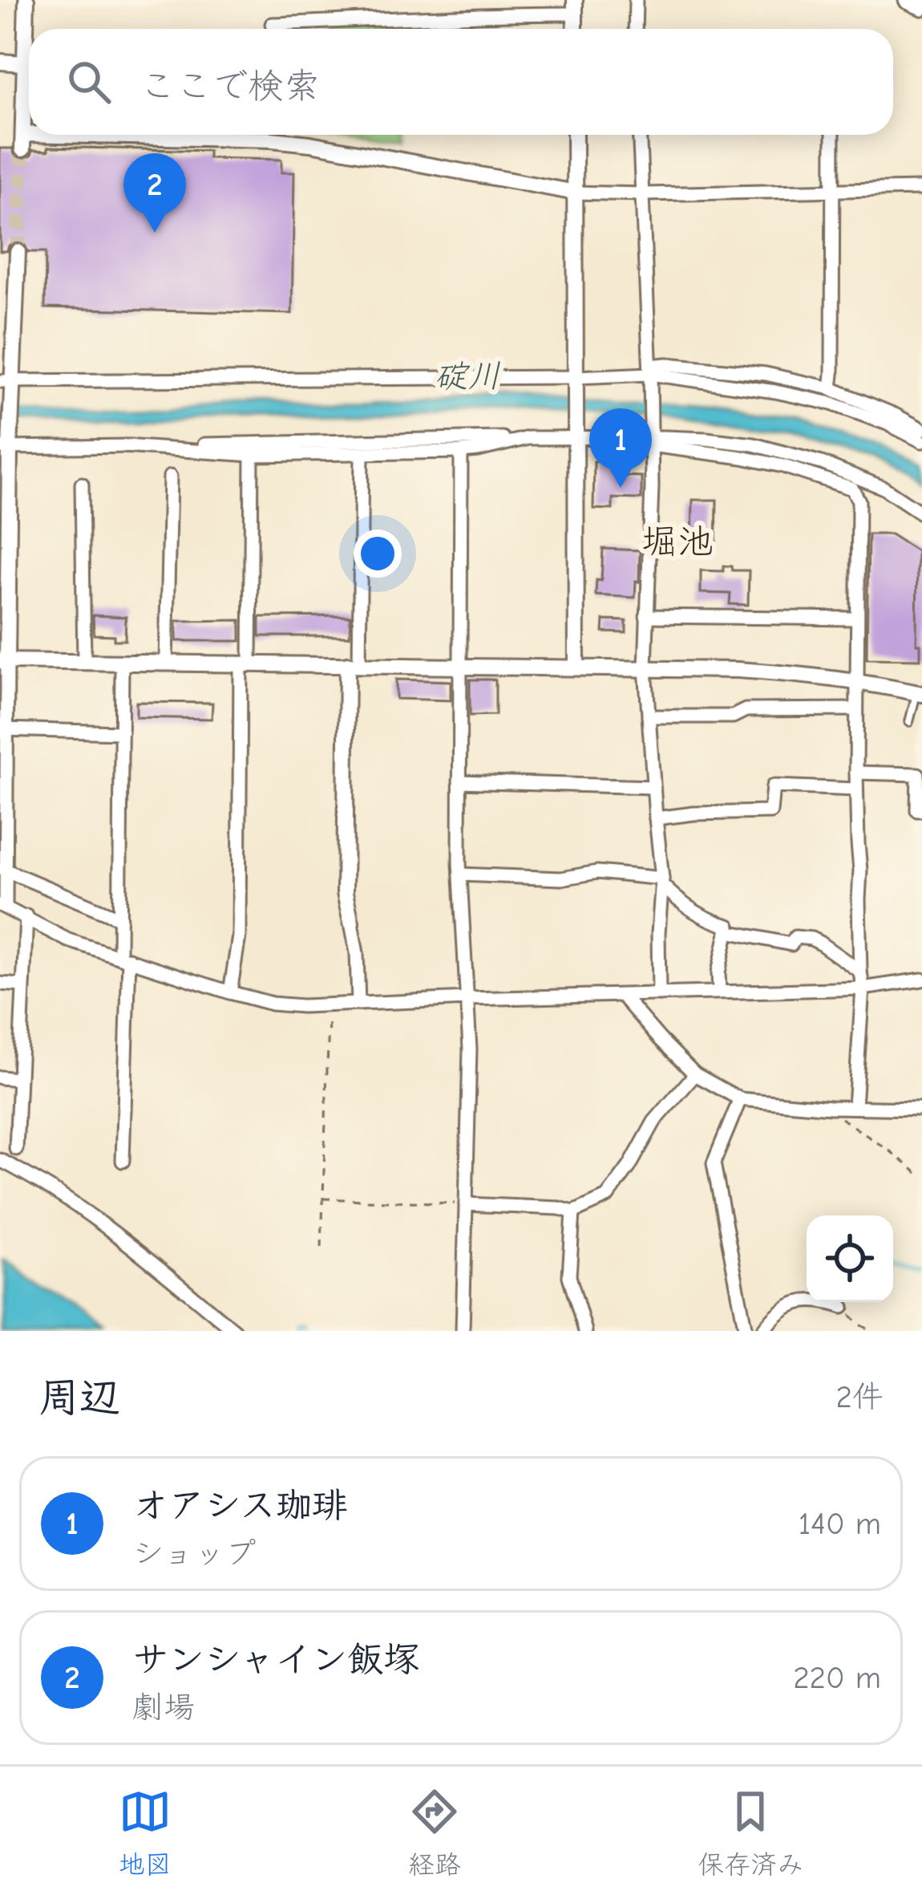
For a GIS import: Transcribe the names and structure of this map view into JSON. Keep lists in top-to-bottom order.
{
  "districts": ["堀池"],
  "water": ["碇川"],
  "page": {
    "search": "ここで検索",
    "pins": ["2", "1"],
    "heading": ["周辺", "2件"],
    "list": [
      {
        "mark": "1",
        "name": "オアシス珈琲",
        "note": "ショップ",
        "value": "140 m"
      },
      {
        "mark": "2",
        "name": "サンシャイン飯塚",
        "note": "劇場",
        "value": "220 m"
      }
    ],
    "nav": ["地図", "経路", "保存済み"]
  }
}
